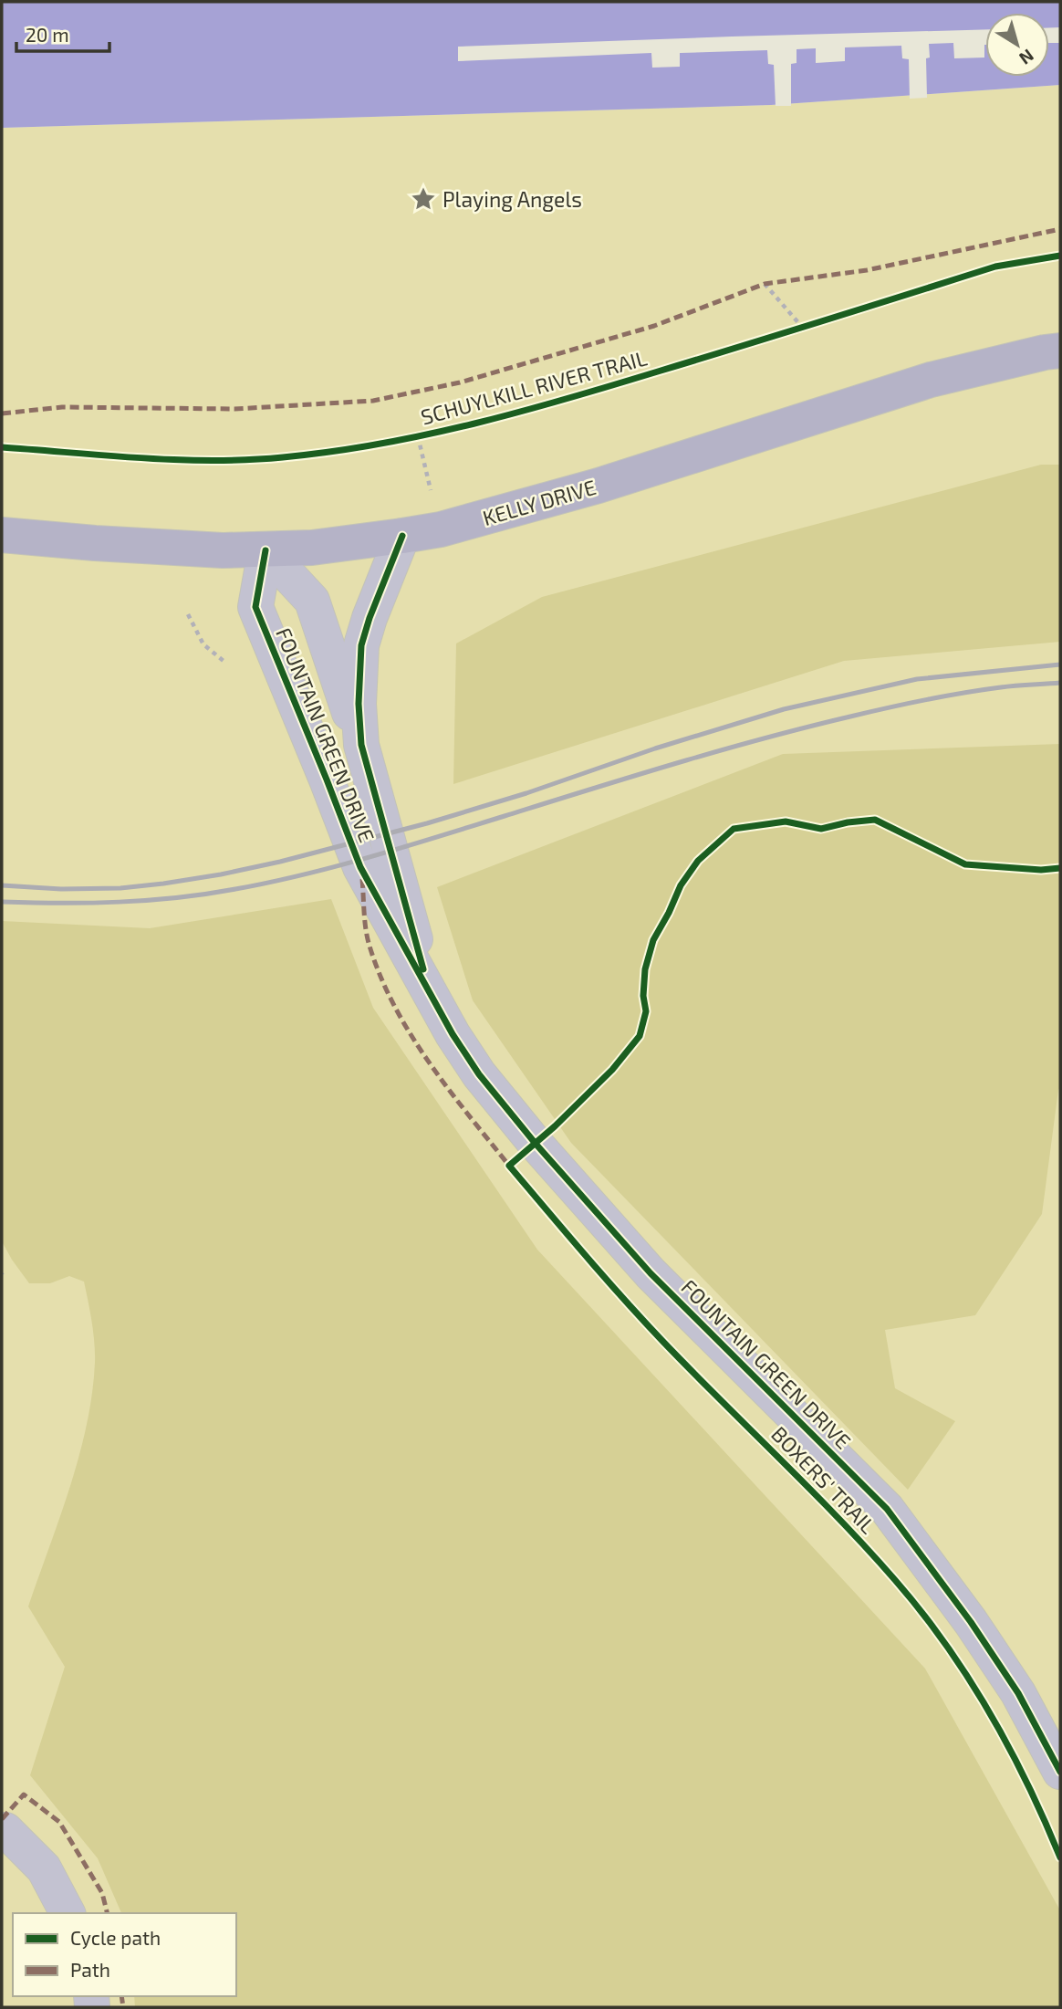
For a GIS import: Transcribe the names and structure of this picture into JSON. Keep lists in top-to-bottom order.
{
  "streets": {
    "main road": ["KELLY DRIVE"],
    "street": ["FOUNTAIN GREEN DRIVE"],
    "cycle path": ["SCHUYLKILL RIVER TRAIL", "BOXERS' TRAIL"]
  },
  "crossings": [
    ["KELLY DRIVE", "FOUNTAIN GREEN DRIVE"]
  ],
  "places": {
    "place": ["Playing Angels"]
  },
  "legend": ["Cycle path", "Path"],
  "scale_bar": "20 m",
  "north": "bottom right"
}
